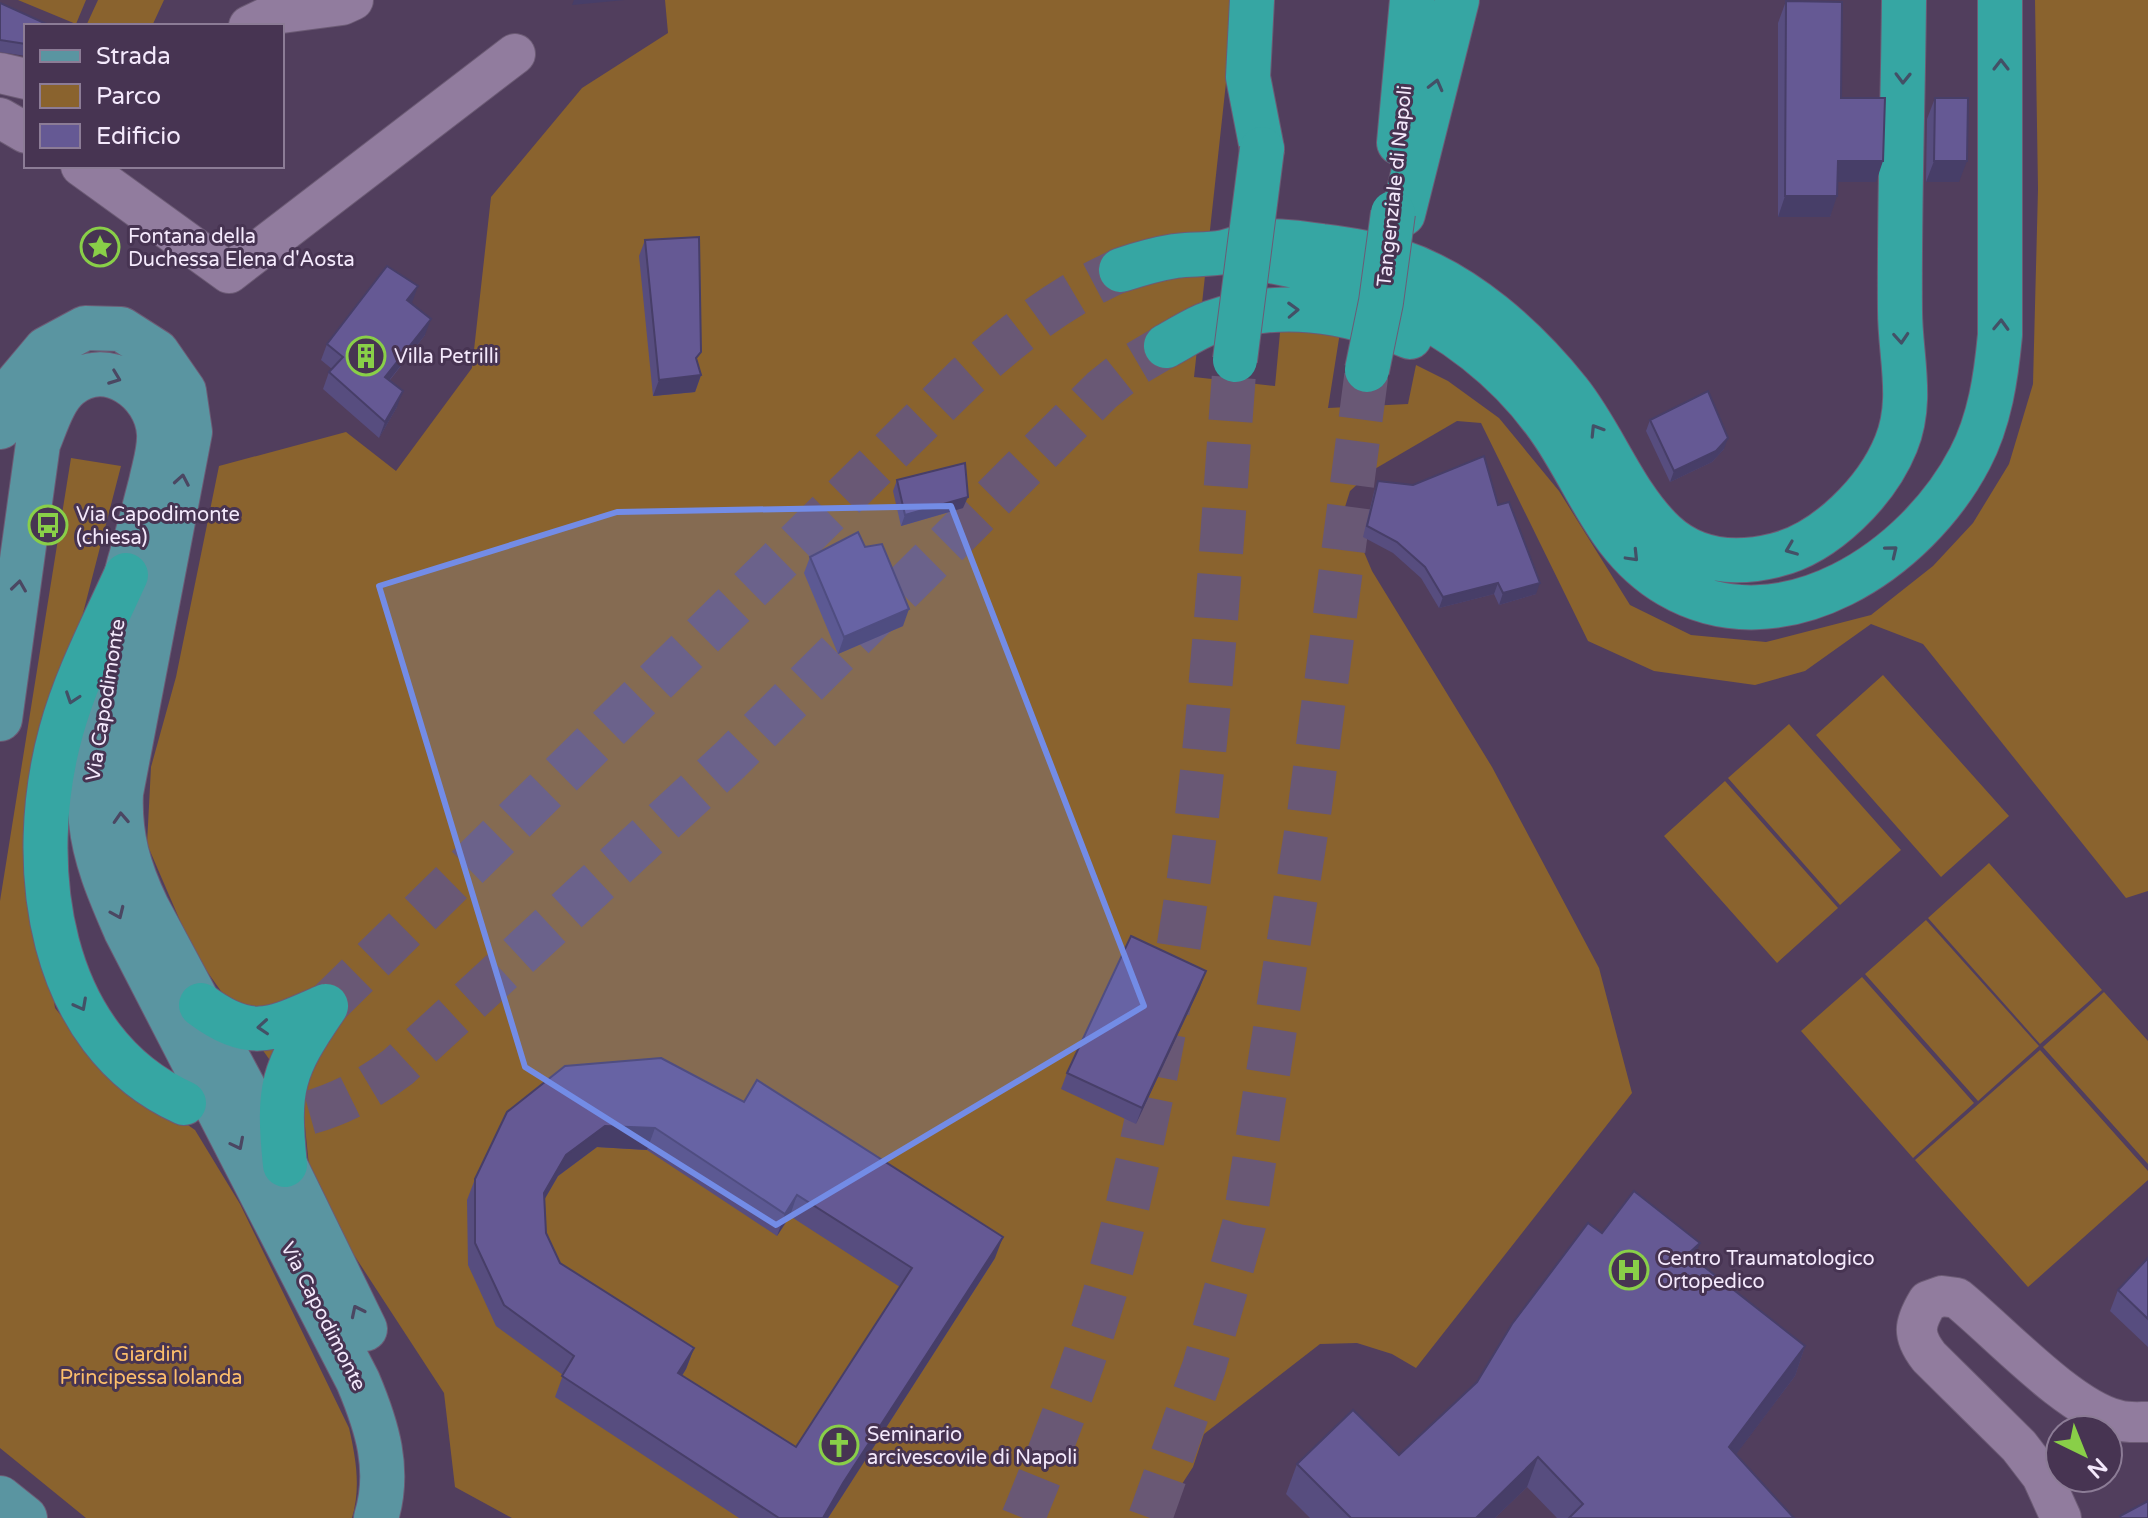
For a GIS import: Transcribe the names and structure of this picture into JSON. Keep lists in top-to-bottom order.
{
  "streets": {
    "highway": ["Tangenziale di Napoli"],
    "main road": ["Via Capodimonte"]
  },
  "parks": ["Giardini Principessa Iolanda"],
  "places": {
    "place": ["Fontana della Duchessa Elena d'Aosta"],
    "building": ["Villa Petrilli"],
    "bus stop": ["Via Capodimonte (chiesa)"],
    "hospital": ["Centro Traumatologico Ortopedico"],
    "church": ["Seminario arcivescovile di Napoli"]
  },
  "legend": ["Strada", "Parco", "Edificio"],
  "north": "bottom right"
}
